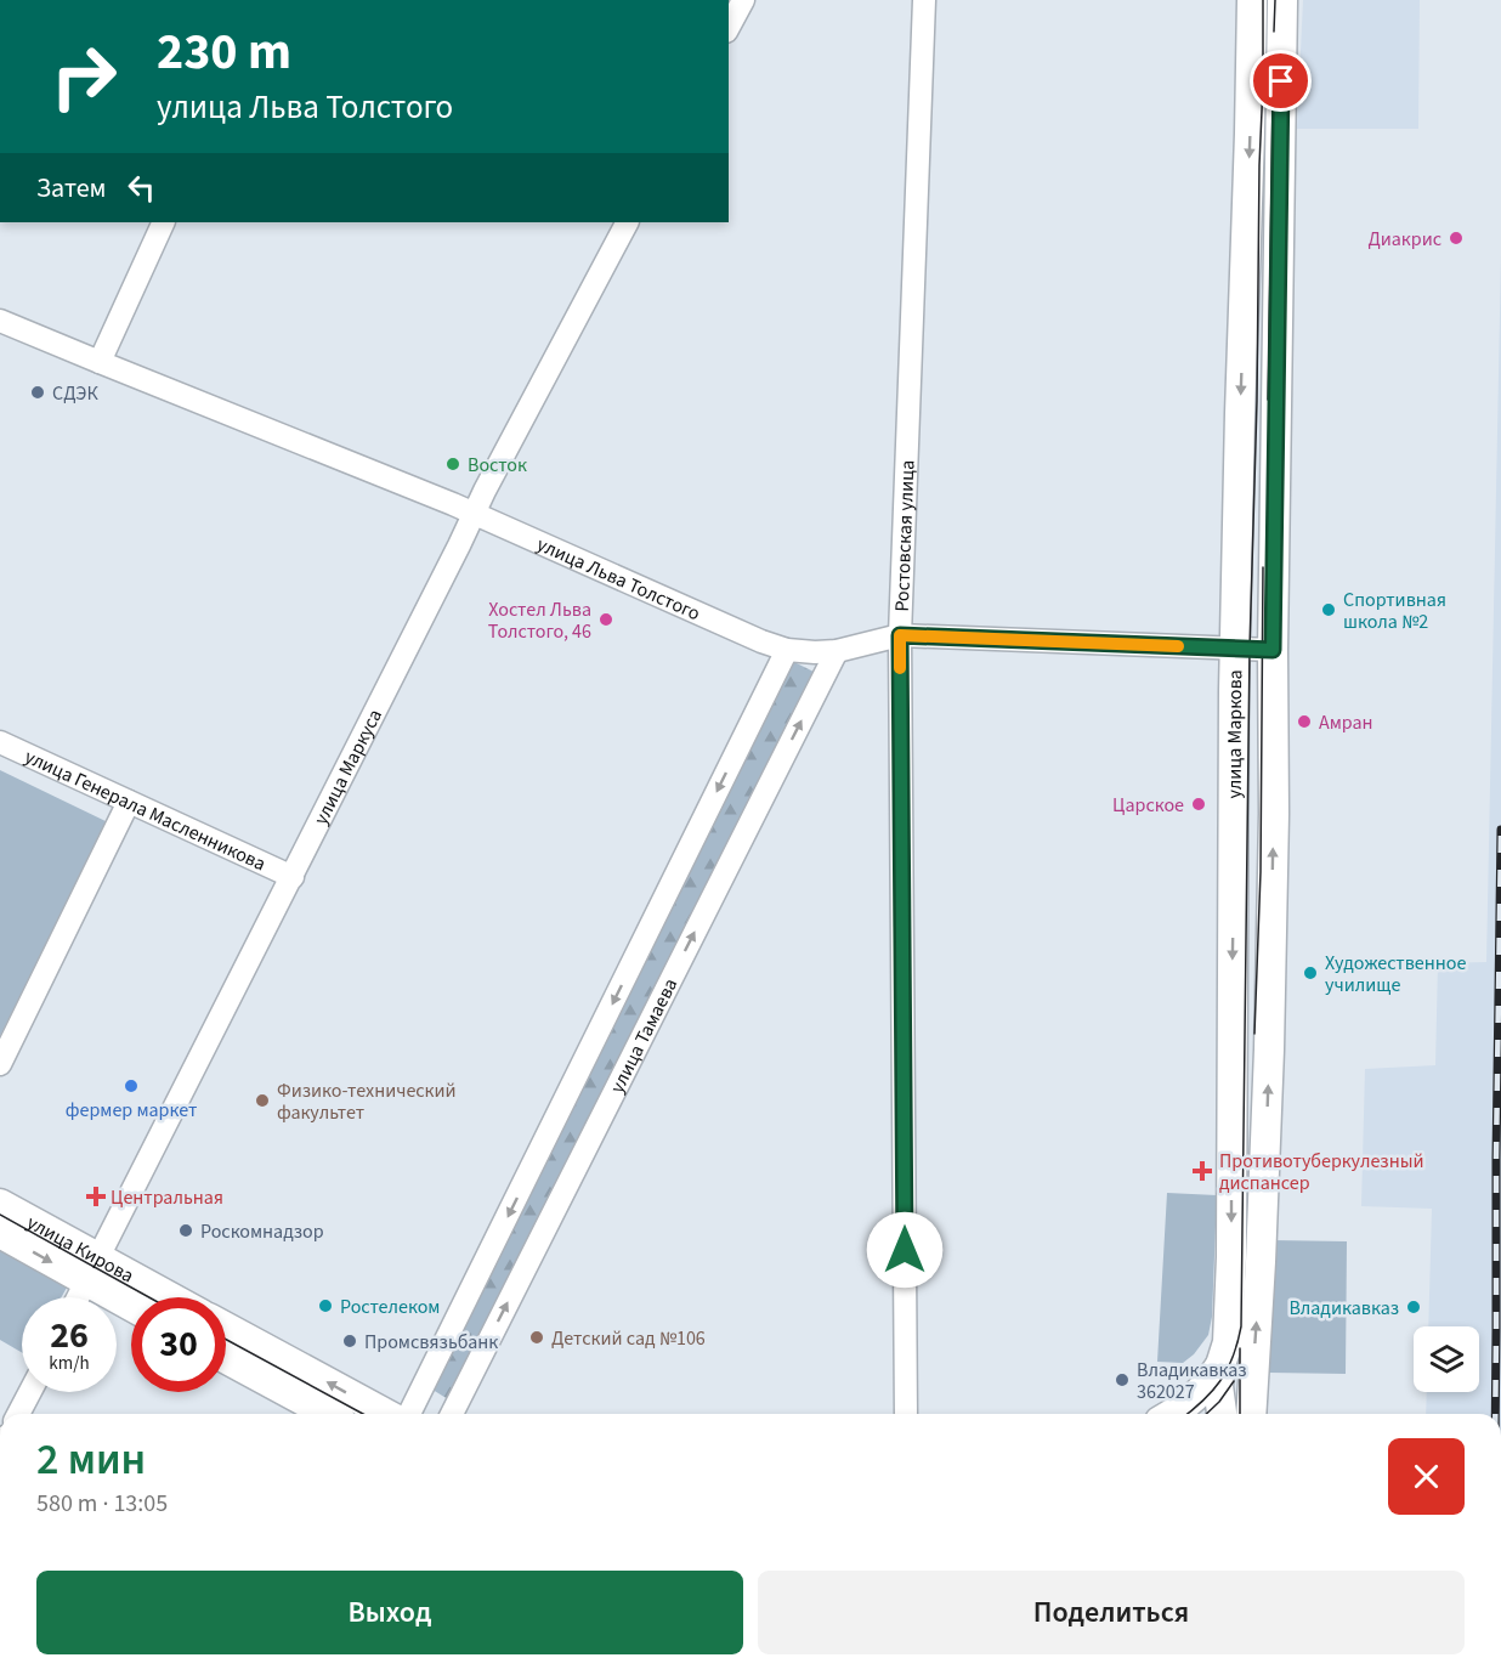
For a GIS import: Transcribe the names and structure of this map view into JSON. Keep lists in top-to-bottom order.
{
  "streets": {
    "main road": ["улица Маркова", "улица Кирова"],
    "street": [
      "Ростовская улица",
      "улица Льва Толстого",
      "улица Маркуса",
      "улица Генерала Масленникова",
      "улица Тамаева"
    ]
  },
  "crossings": [
    ["Ростовская улица", "улица Льва Толстого"],
    ["улица Льва Толстого", "улица Маркова"],
    ["улица Льва Толстого", "улица Маркуса"],
    ["улица Льва Толстого", "улица Тамаева"],
    ["улица Маркуса", "улица Генерала Масленникова"],
    ["улица Маркуса", "улица Кирова"]
  ],
  "places": {
    "other": [
      "Диакрис",
      "СДЭК",
      "Восток",
      "Спортивная школа №2",
      "Хостел Льва Толстого, 46",
      "Амран",
      "Царское",
      "Художественное училище",
      "фермер маркет",
      "Физико-технический факультет",
      "Роскомнадзор",
      "Ростелеком",
      "Владикавказ",
      "Детский сад №106",
      "Промсвязьбанк",
      "Владикавказ 362027"
    ],
    "health": ["Противотуберкулезный диспансер", "Центральная"]
  },
  "page": {
    "turn": ["230 m", "улица Льва Толстого"],
    "then": "Затем",
    "speed": "26 km/h",
    "limit": "30",
    "heading": ["2 мин", "580 m · 13:05"],
    "buttons": ["Выход", "Поделиться"]
  }
}
